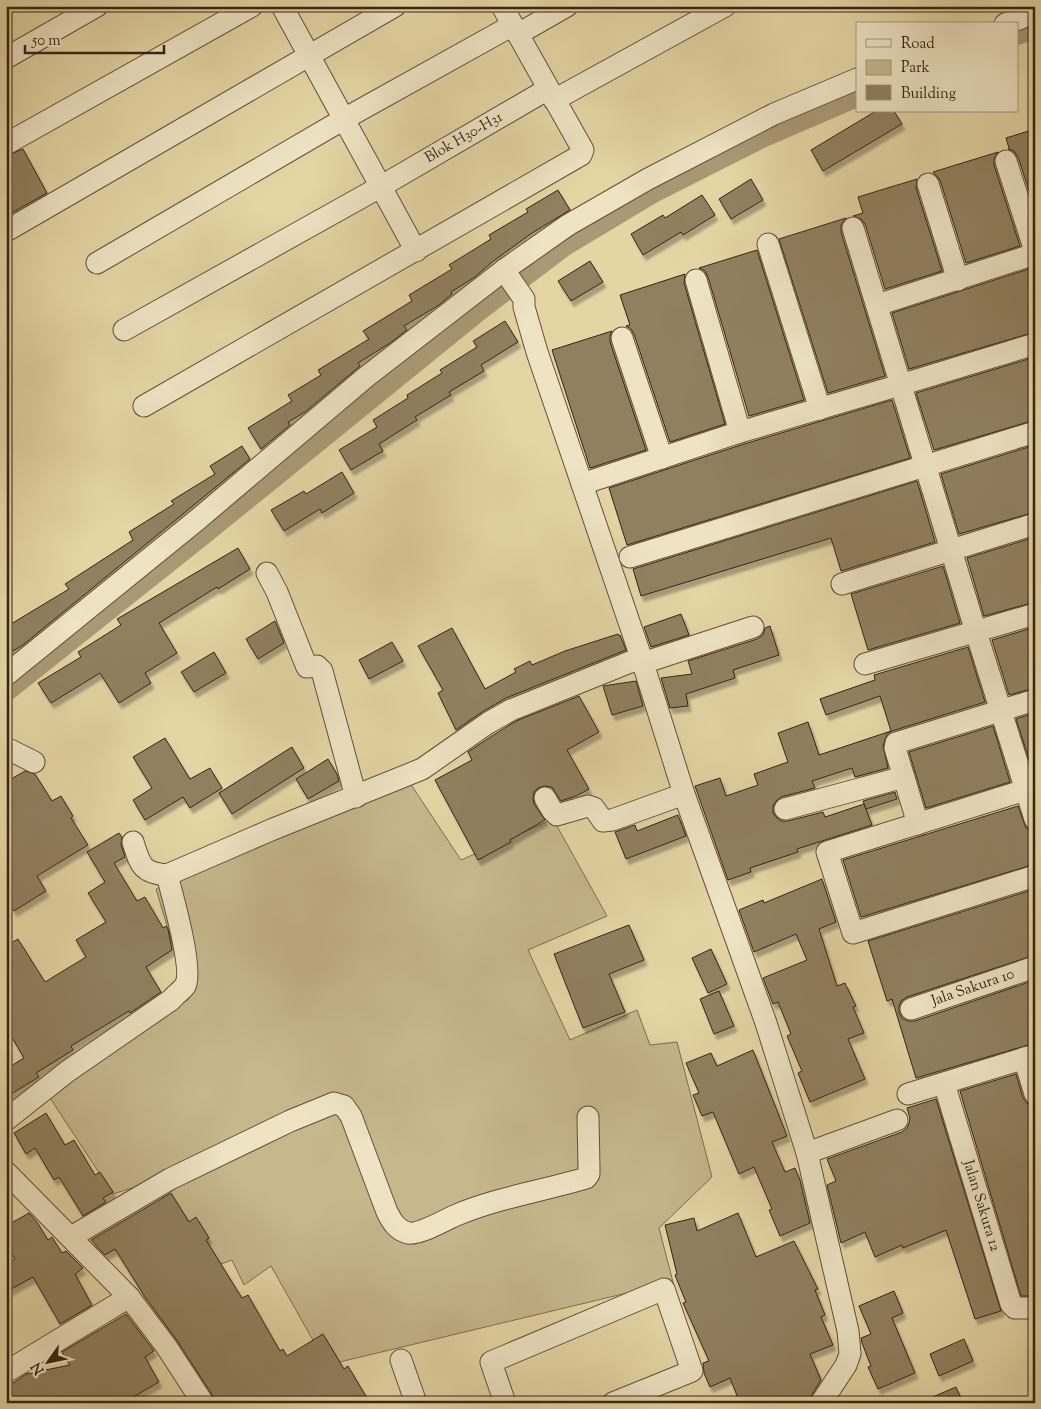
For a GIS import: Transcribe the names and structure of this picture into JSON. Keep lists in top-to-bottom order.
{
  "streets": {
    "street": ["Blok H30-H31", "Jala Sakura 10", "Jalan Sakura 12"]
  },
  "legend": ["Road", "Park", "Building"],
  "scale_bar": "50 m",
  "north": "bottom left"
}
